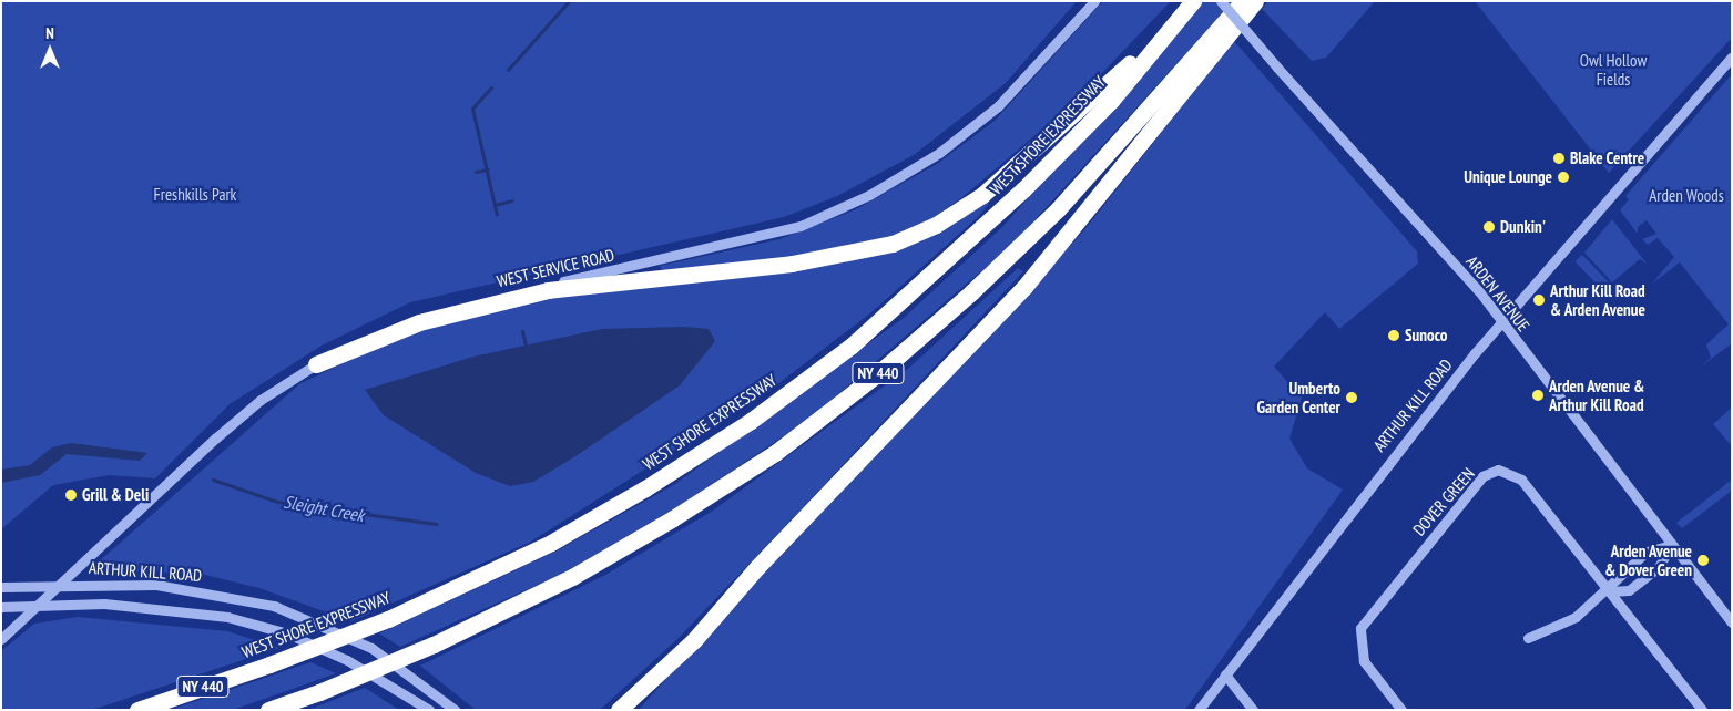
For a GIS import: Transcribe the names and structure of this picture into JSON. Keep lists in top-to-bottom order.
{
  "streets": {
    "highway": ["WEST SHORE EXPRESSWAY", "NY 440"],
    "street": [
      "WEST SERVICE ROAD",
      "ARDEN AVENUE",
      "ARTHUR KILL ROAD",
      "DOVER GREEN"
    ]
  },
  "crossings": [
    ["WEST SERVICE ROAD", "ARTHUR KILL ROAD"],
    ["ARDEN AVENUE", "ARTHUR KILL ROAD"]
  ],
  "water": ["Sleight Creek"],
  "parks": ["Owl Hollow Fields", "Freshkills Park", "Arden Woods"],
  "places": [
    "Blake Centre",
    "Unique Lounge",
    "Dunkin'",
    "Arthur Kill Road & Arden Avenue",
    "Sunoco",
    "Arden Avenue & Arthur Kill Road",
    "Umberto Garden Center",
    "Grill & Deli",
    "Arden Avenue & Dover Green"
  ],
  "north": "top"
}
